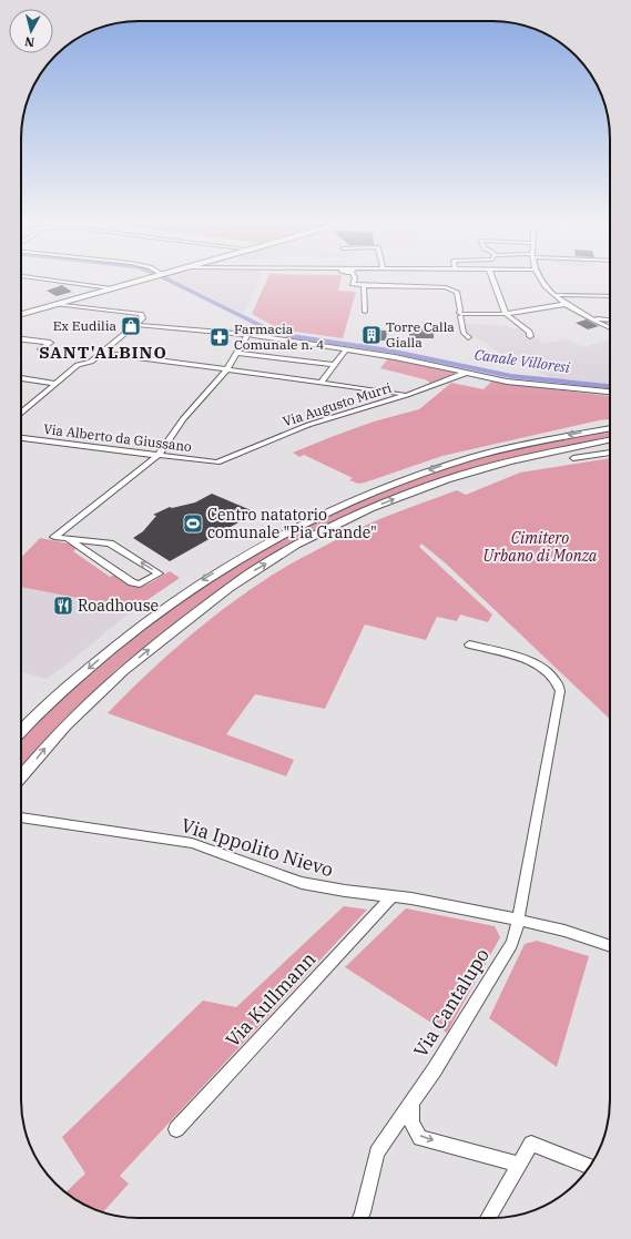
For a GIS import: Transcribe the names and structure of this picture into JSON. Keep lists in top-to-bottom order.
{
  "streets": {
    "street": [
      "Via Augusto Murri",
      "Via Alberto da Giussano",
      "Via Ippolito Nievo",
      "Via Kullmann",
      "Via Cantalupo"
    ]
  },
  "crossings": [
    ["Via Augusto Murri", "Via Alberto da Giussano"],
    ["Via Ippolito Nievo", "Via Kullmann"],
    ["Via Ippolito Nievo", "Via Cantalupo"]
  ],
  "districts": ["SANT'ALBINO"],
  "water": ["Canale Villoresi"],
  "parks": ["Cimitero Urbano di Monza"],
  "places": {
    "shop": ["Ex Eudilia"],
    "building": ["Torre Calla Gialla"],
    "pharmacy": ["Farmacia Comunale n. 4"],
    "sports": ["Centro natatorio comunale \"Pia Grande\""],
    "restaurant": ["Roadhouse"]
  },
  "north": "bottom"
}
